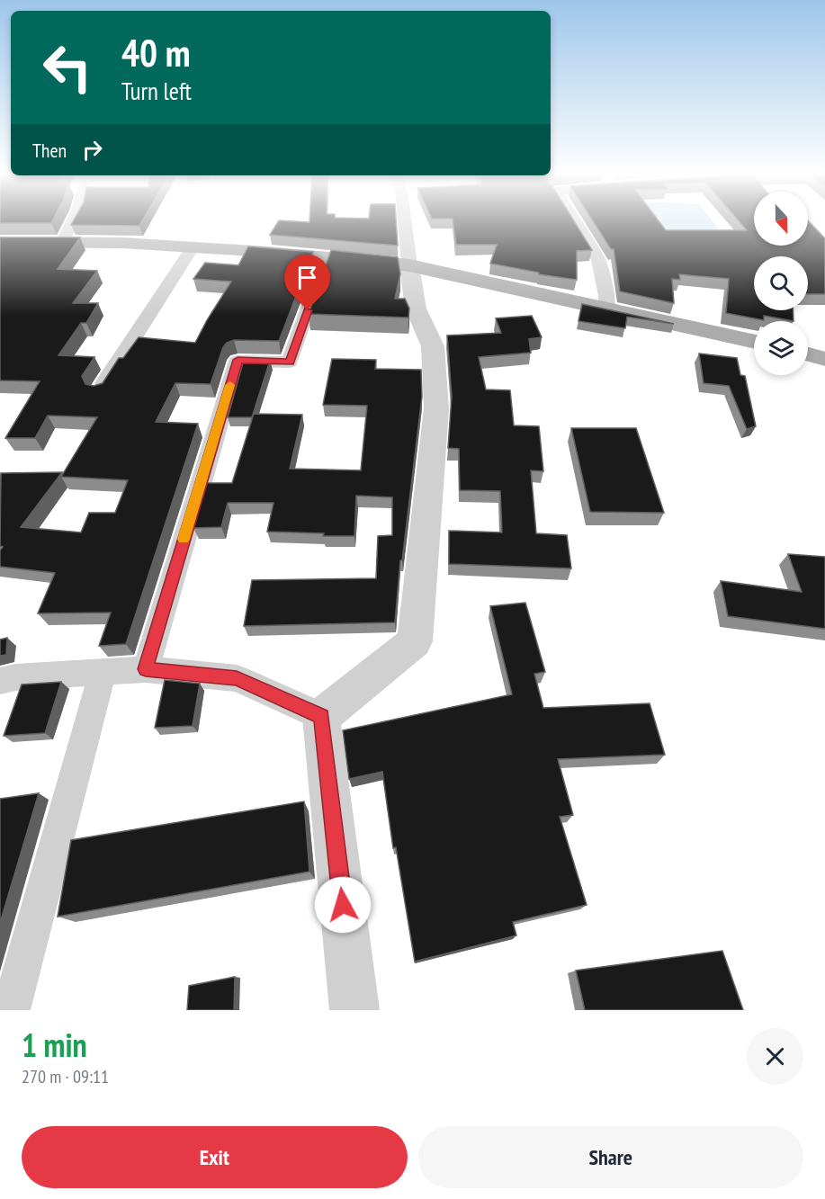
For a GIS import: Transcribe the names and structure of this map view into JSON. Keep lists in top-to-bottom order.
{
  "north": "bottom",
  "page": {
    "turn": ["40 m", "Turn left"],
    "then": "Then",
    "heading": ["1 min", "270 m · 09:11"],
    "buttons": ["Exit", "Share"]
  }
}
